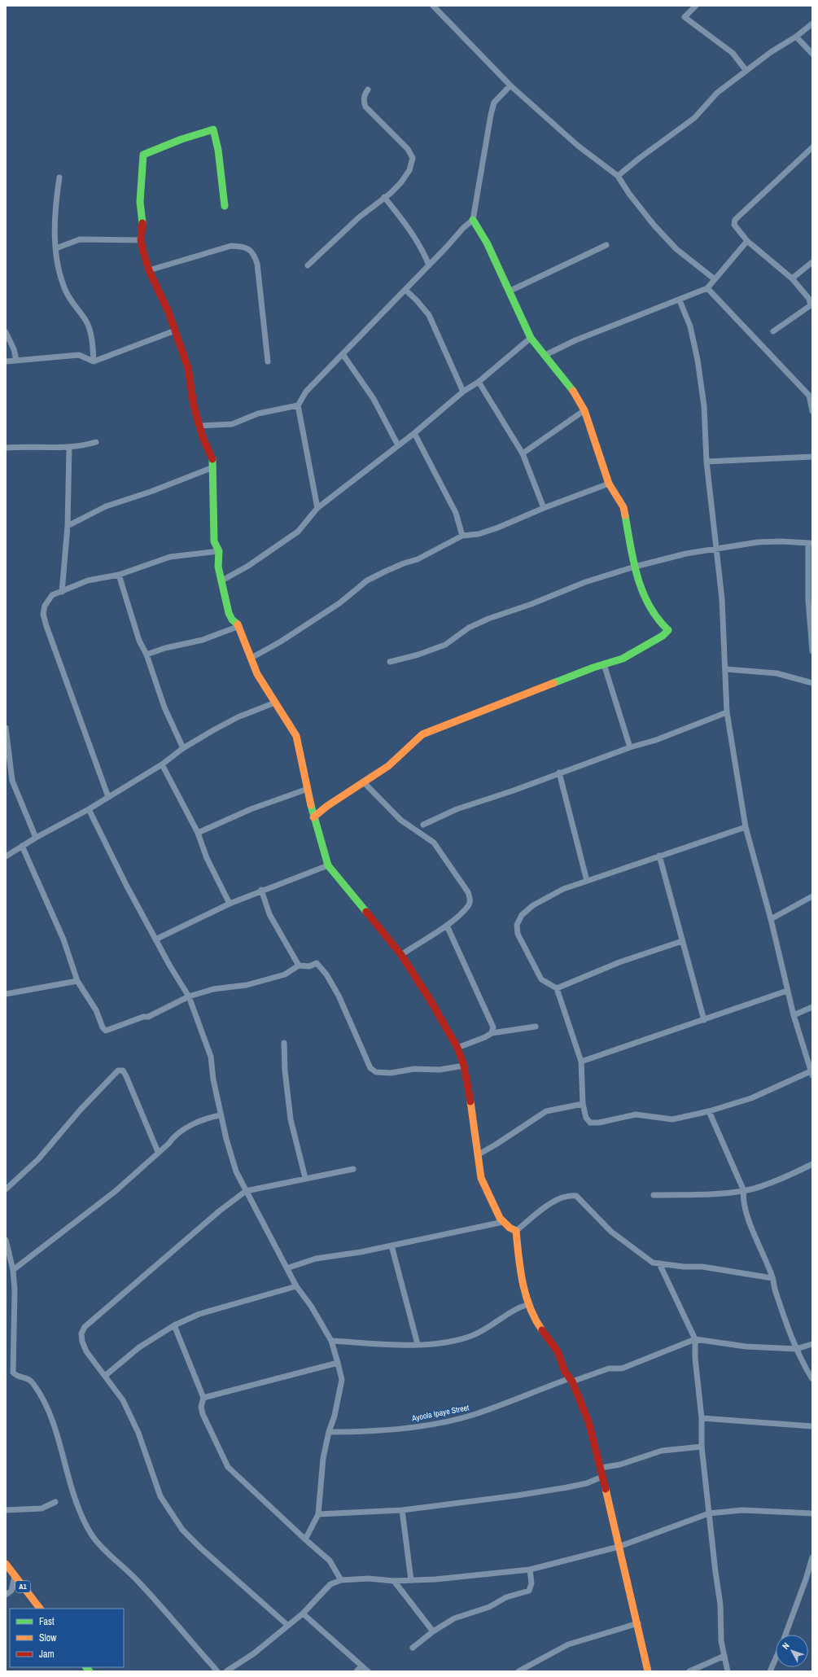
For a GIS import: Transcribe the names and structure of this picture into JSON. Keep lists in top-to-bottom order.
{
  "streets": {
    "main road": ["A1"],
    "street": ["Ayoola Ipaye Street"]
  },
  "legend": ["Fast", "Slow", "Jam"],
  "north": "top left"
}
